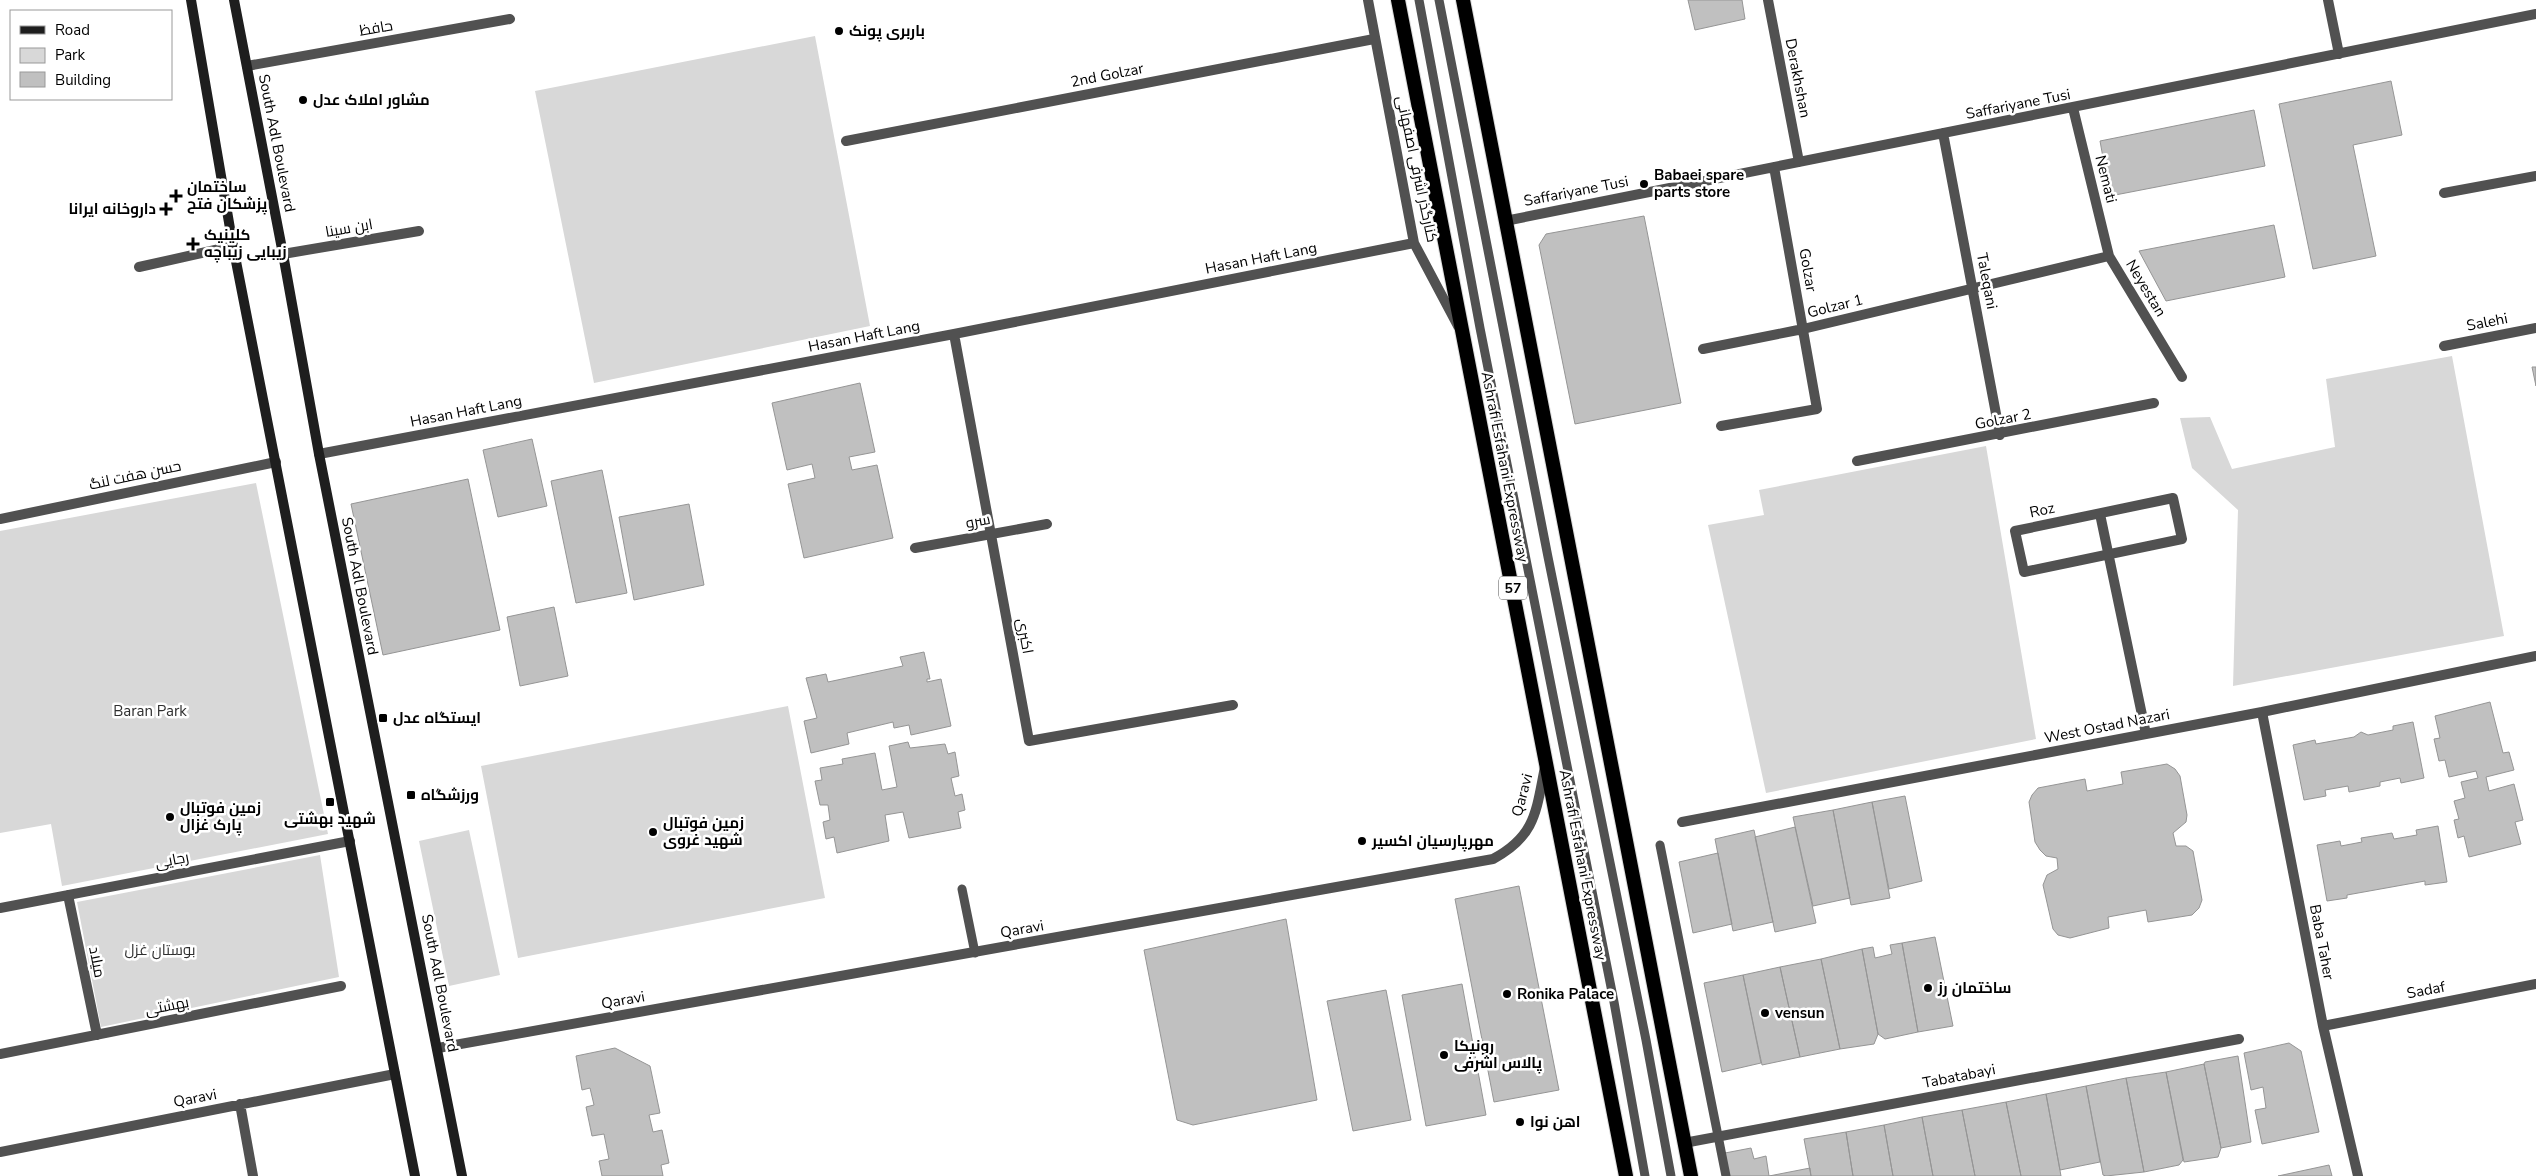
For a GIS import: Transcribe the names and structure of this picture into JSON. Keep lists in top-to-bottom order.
{
  "streets": {
    "highway": ["Ashrafi Esfahani Expressway", "57"],
    "main road": ["South Adl Boulevard"],
    "street": [
      "حافظ",
      "2nd Golzar",
      "Derakhshan",
      "Saffariyane Tusi",
      "کنارگذر اشرفی اصفهانی",
      "Nemati",
      "ابن سینا",
      "Hasan Haft Lang",
      "Golzar",
      "Taleqani",
      "Neyestan",
      "Golzar 1",
      "Salehi",
      "Golzar 2",
      "حسن هفت لنگ",
      "Roz",
      "سرو",
      "اکبری",
      "West Ostad Nazari",
      "Qaravi",
      "رجایی",
      "Baba Taher",
      "میلاد",
      "Sadaf",
      "بهشتی",
      "Tabatabayi"
    ]
  },
  "crossings": [
    ["حافظ", "South Adl Boulevard"],
    ["2nd Golzar", "کنارگذر اشرفی اصفهانی"],
    ["Derakhshan", "Saffariyane Tusi"],
    ["Saffariyane Tusi", "Nemati"],
    ["Saffariyane Tusi", "Golzar"],
    ["Saffariyane Tusi", "Taleqani"],
    ["South Adl Boulevard", "ابن سینا"],
    ["South Adl Boulevard", "Hasan Haft Lang"],
    ["South Adl Boulevard", "Qaravi"],
    ["کنارگذر اشرفی اصفهانی", "Hasan Haft Lang"],
    ["کنارگذر اشرفی اصفهانی", "Ashrafi Esfahani Expressway"],
    ["Nemati", "Neyestan"],
    ["Hasan Haft Lang", "اکبری"],
    ["Golzar", "Golzar 1"],
    ["Taleqani", "Neyestan"],
    ["Taleqani", "Golzar 1"],
    ["Taleqani", "Golzar 2"],
    ["Neyestan", "Golzar 1"],
    ["Ashrafi Esfahani Expressway", "Qaravi"],
    ["سرو", "اکبری"],
    ["West Ostad Nazari", "Baba Taher"],
    ["رجایی", "میلاد"],
    ["Baba Taher", "Sadaf"],
    ["میلاد", "بهشتی"]
  ],
  "parks": ["Baran Park", "بوستان غزل"],
  "places": {
    "other": [
      "باربری پونک",
      "مشاور املاک عدل",
      "Babaei spare parts store",
      "زمین فوتبال پارک غزال",
      "زمین فوتبال شهید غروی",
      "مهرپارسیان اکسیر",
      "ساختمان رز",
      "Ronika Palace",
      "vensun",
      "رونیکا پالاس اشرفی",
      "اهن نوا"
    ],
    "health": ["ساختمان پزشکان فتح", "داروخانه ایرانا", "کلینیک زیبایی زیباچه"],
    "transit": ["ایستگاه عدل", "ورزشگاه", "شهید بهشتی"]
  },
  "legend": ["Road", "Park", "Building"]
}
